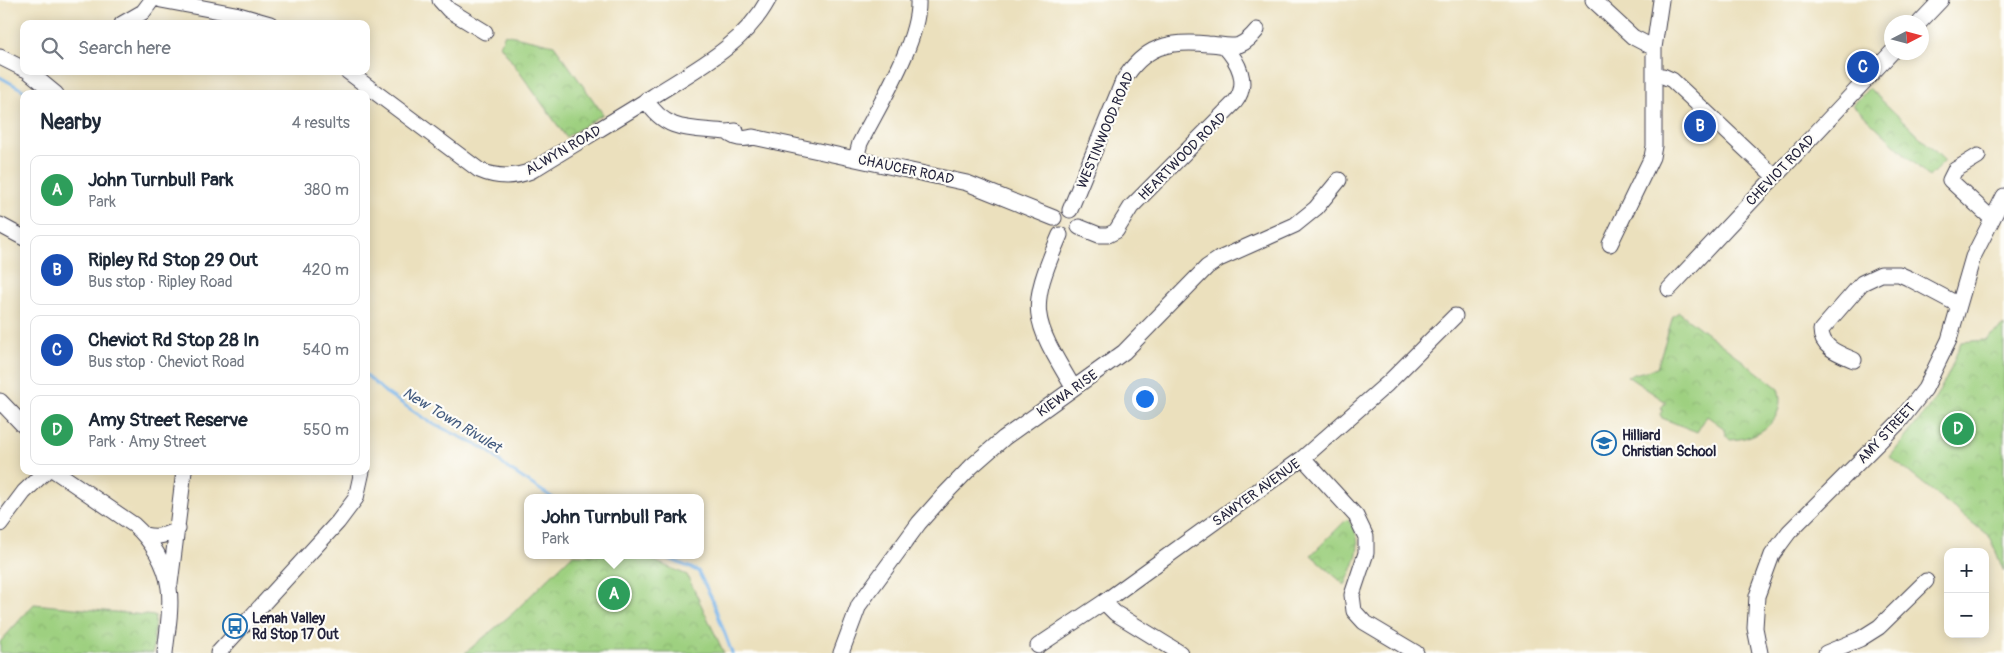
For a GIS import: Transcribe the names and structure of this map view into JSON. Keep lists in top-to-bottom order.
{
  "streets": {
    "street": [
      "WESTINWOOD ROAD",
      "ALWYN ROAD",
      "HEARTWOOD ROAD",
      "CHAUCER ROAD",
      "CHEVIOT ROAD",
      "KIEWA RISE",
      "AMY STREET",
      "SAWYER AVENUE"
    ]
  },
  "crossings": [
    ["WESTINWOOD ROAD", "HEARTWOOD ROAD"],
    ["WESTINWOOD ROAD", "CHAUCER ROAD"],
    ["ALWYN ROAD", "CHAUCER ROAD"],
    ["HEARTWOOD ROAD", "CHAUCER ROAD"]
  ],
  "water": ["New Town Rivulet"],
  "places": {
    "school or university": ["Hilliard Christian School"],
    "bus stop": ["Lenah Valley Rd Stop 17 Out"]
  },
  "north": "right",
  "page": {
    "search": "Search here",
    "pins": [
      "C",
      "B",
      "D",
      "A"
    ],
    "heading": ["Nearby", "4 results"],
    "list": [
      {
        "mark": "A",
        "name": "John Turnbull Park",
        "note": "Park",
        "value": "380 m"
      },
      {
        "mark": "B",
        "name": "Ripley Rd Stop 29 Out",
        "note": "Bus stop · Ripley Road",
        "value": "420 m"
      },
      {
        "mark": "C",
        "name": "Cheviot Rd Stop 28 In",
        "note": "Bus stop · Cheviot Road",
        "value": "540 m"
      },
      {
        "mark": "D",
        "name": "Amy Street Reserve",
        "note": "Park · Amy Street",
        "value": "550 m"
      }
    ],
    "popup": ["John Turnbull Park", "Park"],
    "map_buttons": ["+", "−"]
  }
}
